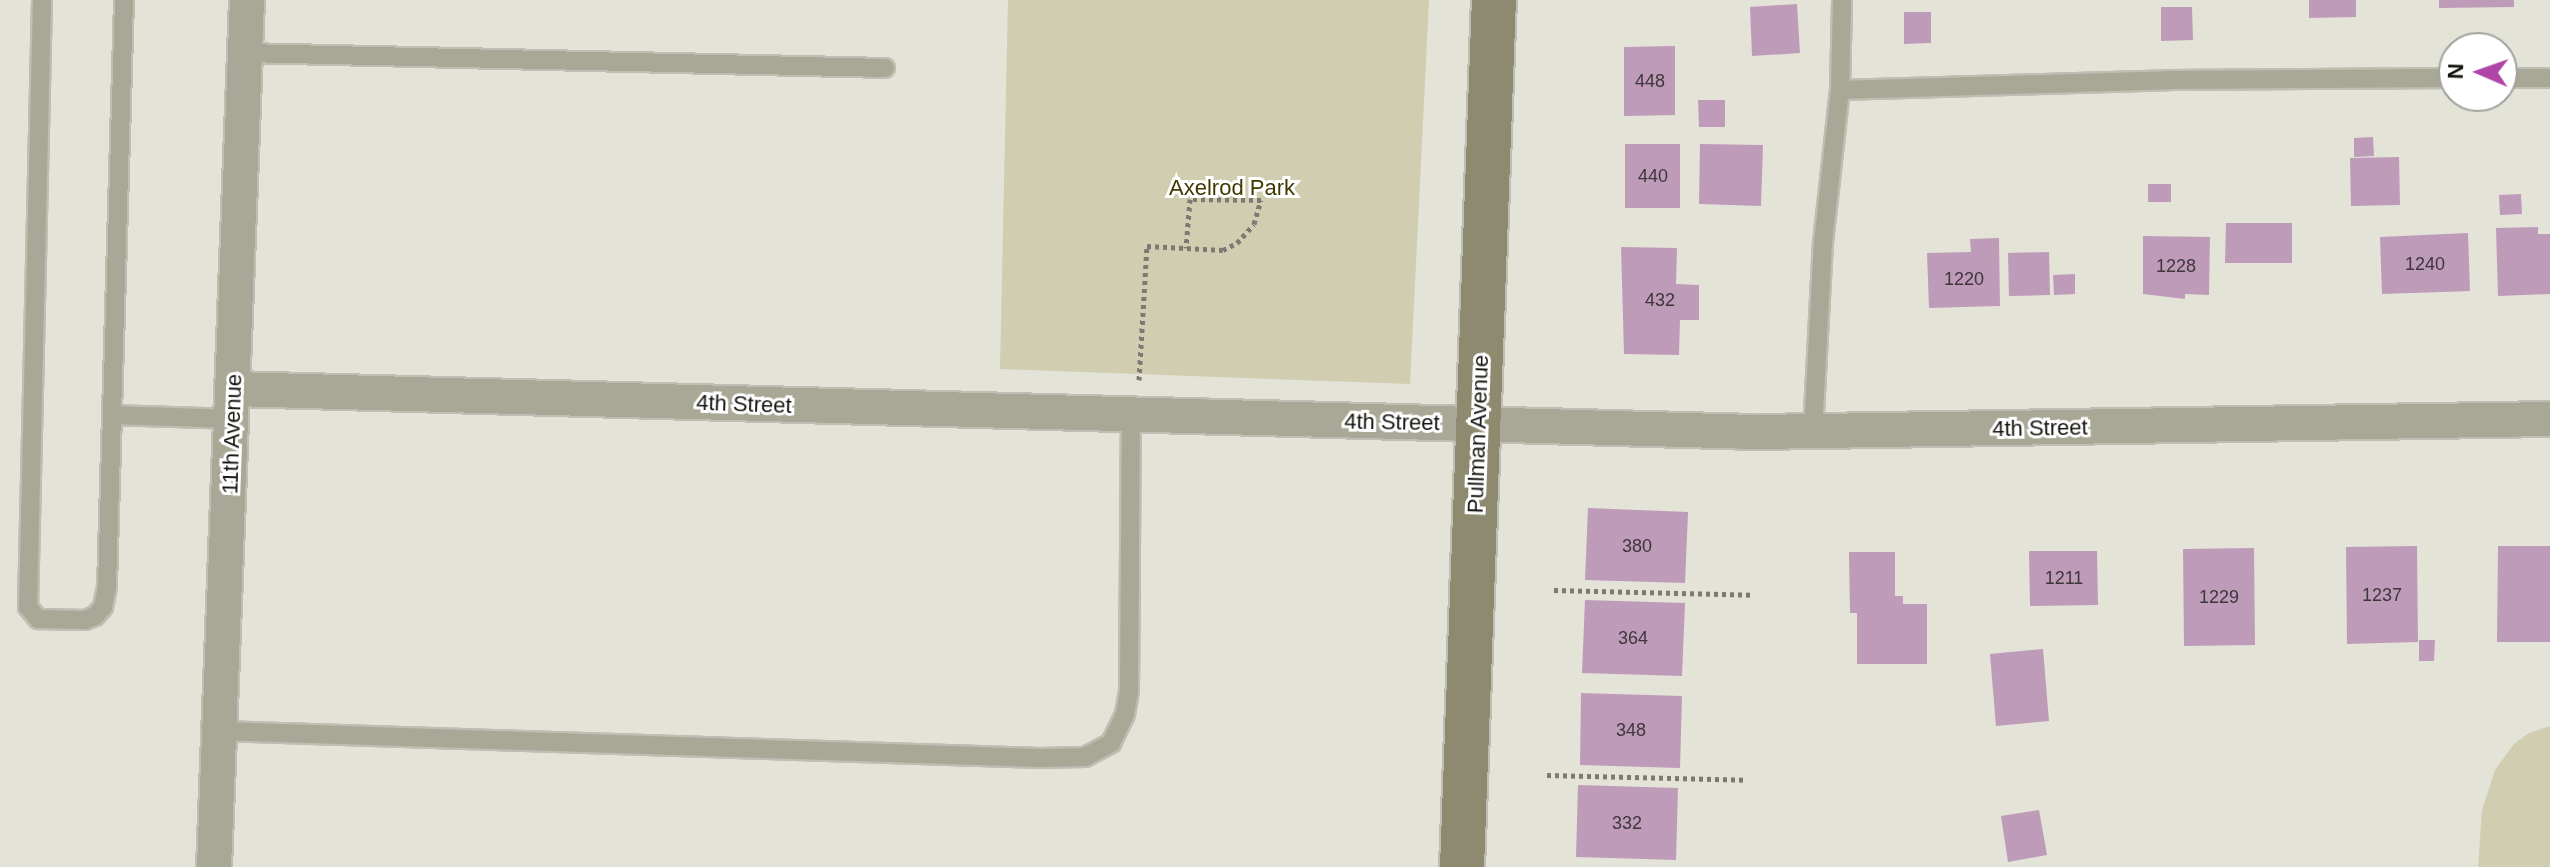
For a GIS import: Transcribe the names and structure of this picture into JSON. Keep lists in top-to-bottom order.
{
  "streets": {
    "street": ["4th Street", "11th Avenue", "Pullman Avenue"]
  },
  "crossings": [
    ["4th Street", "11th Avenue"],
    ["4th Street", "Pullman Avenue"]
  ],
  "parks": ["Axelrod Park"],
  "house_numbers": [
    "448",
    "440",
    "1240",
    "1228",
    "1220",
    "432",
    "380",
    "1211",
    "1237",
    "1229",
    "364",
    "348",
    "332"
  ],
  "north": "left"
}
